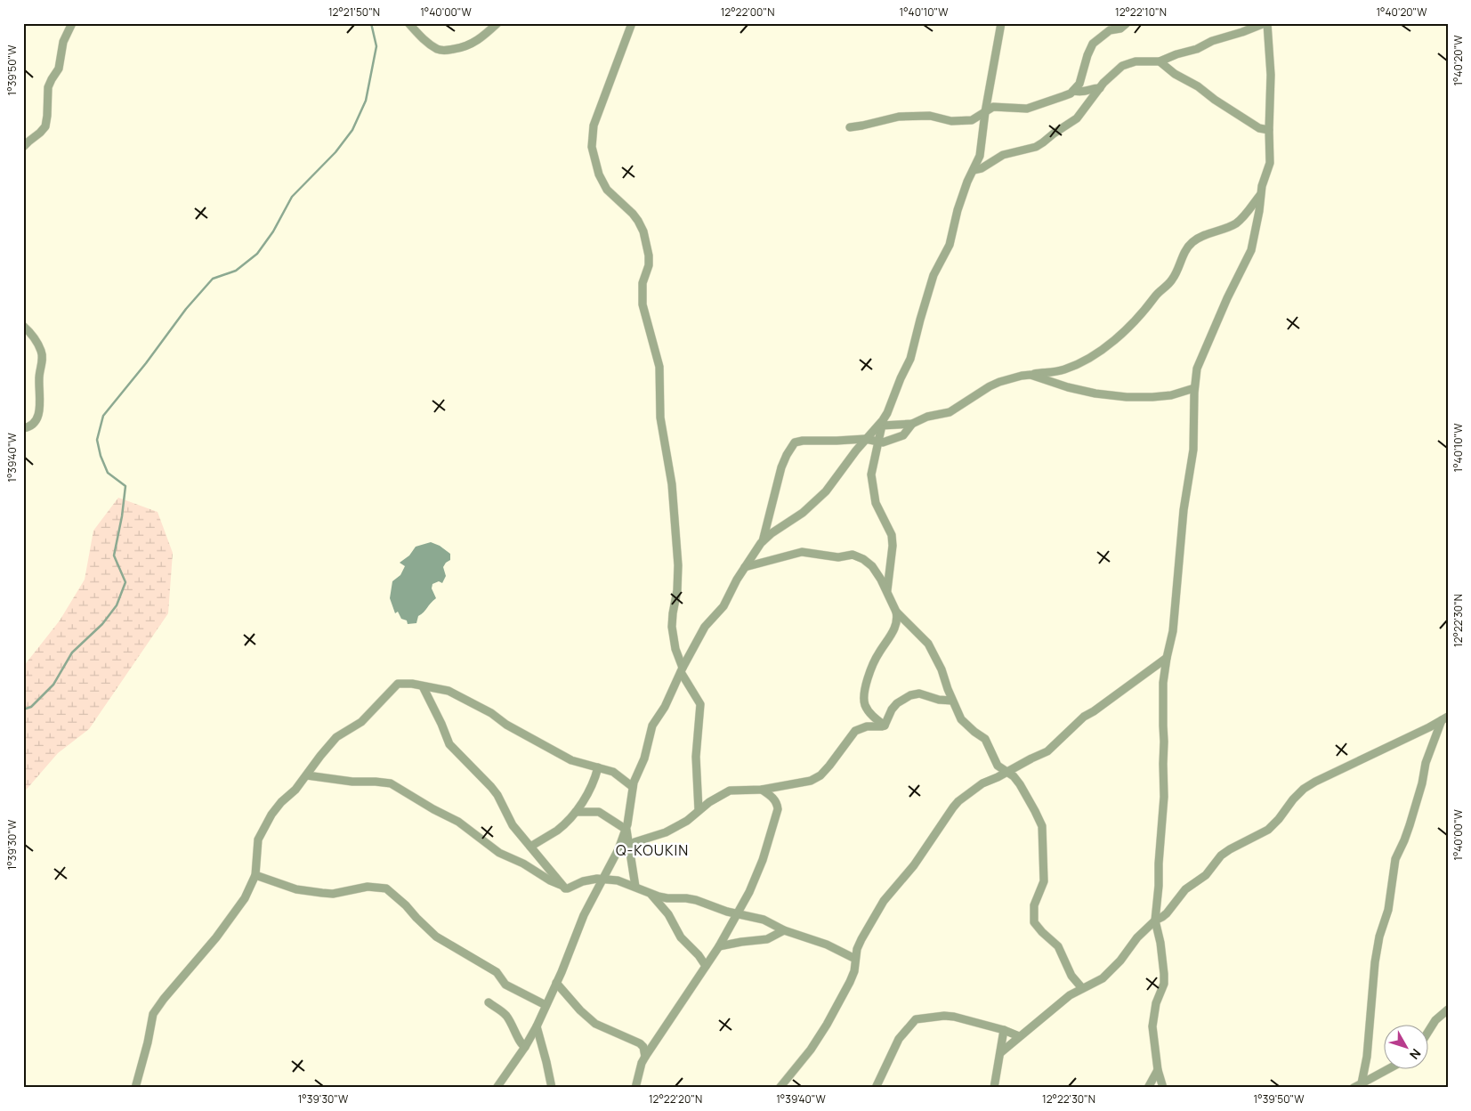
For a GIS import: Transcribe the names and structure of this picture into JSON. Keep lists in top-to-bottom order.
{
  "districts": ["Q-KOUKIN"],
  "north": "bottom right",
  "coordinates": [
    "12°21'50\"N",
    "1°40'00\"W",
    "12°22'00\"N",
    "1°40'10\"W",
    "12°22'10\"N",
    "1°40'20\"W",
    "1°39'50\"W",
    "1°39'40\"W",
    "12°22'30\"N",
    "1°39'30\"W",
    "12°22'20\"N"
  ]
}
